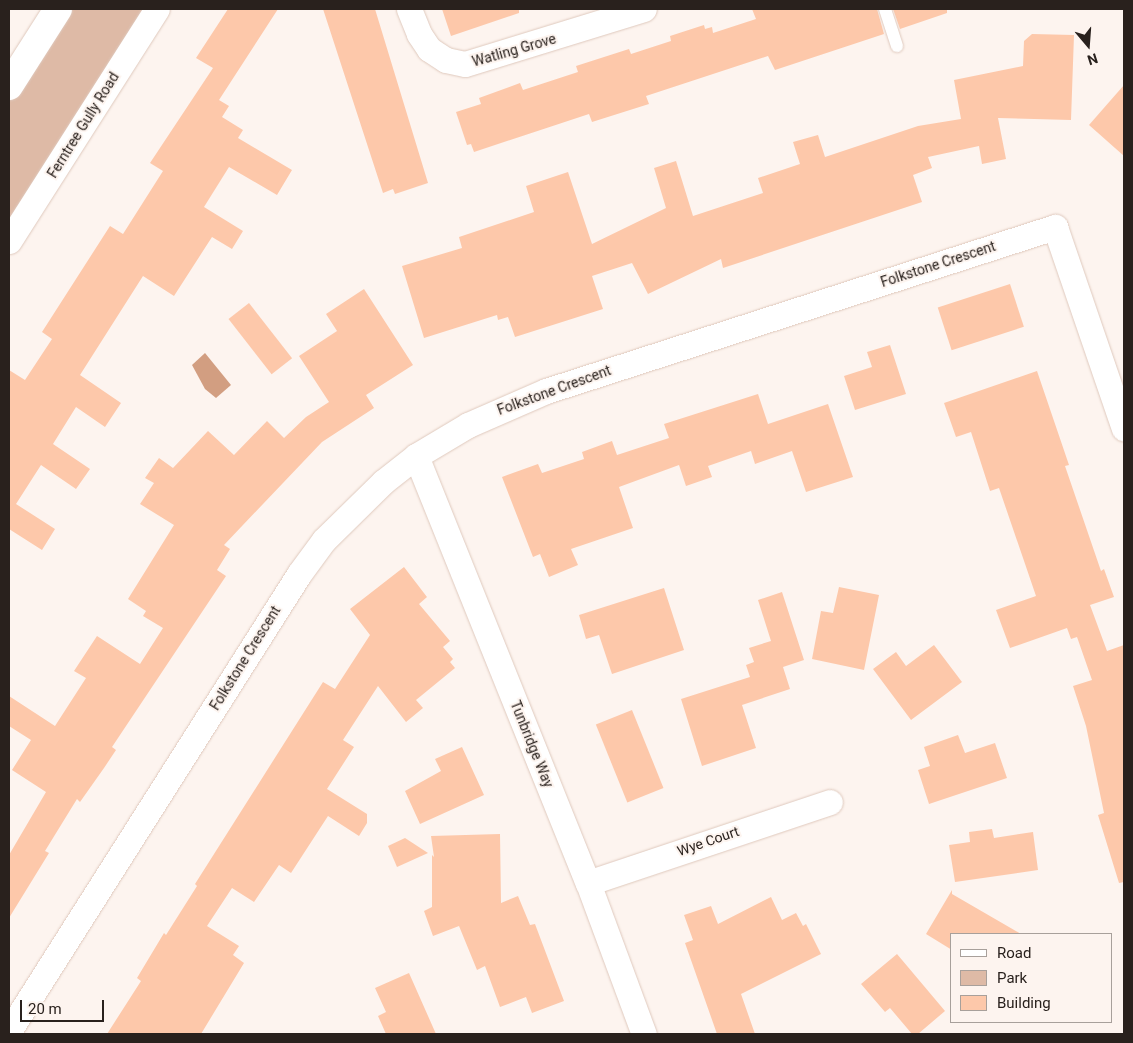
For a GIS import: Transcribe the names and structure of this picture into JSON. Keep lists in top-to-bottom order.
{
  "streets": {
    "street": [
      "Watling Grove",
      "Ferntree Gully Road",
      "Folkstone Crescent",
      "Tunbridge Way",
      "Wye Court"
    ]
  },
  "crossings": [
    ["Folkstone Crescent", "Tunbridge Way"],
    ["Tunbridge Way", "Wye Court"]
  ],
  "legend": ["Road", "Park", "Building"],
  "scale_bar": "20 m",
  "north": "bottom"
}
